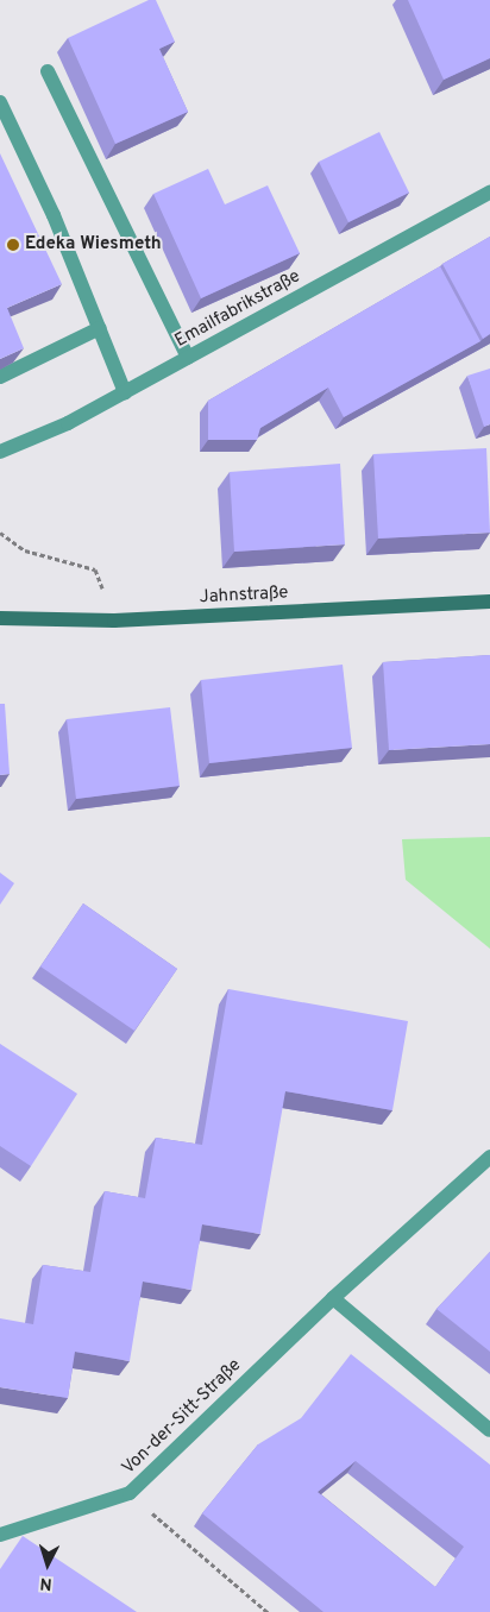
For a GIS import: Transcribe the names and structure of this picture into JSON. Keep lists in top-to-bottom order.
{
  "streets": {
    "street": ["Emailfabrikstraße", "Jahnstraße", "Von-der-Sitt-Straße"]
  },
  "places": ["Edeka Wiesmeth"],
  "north": "bottom"
}
